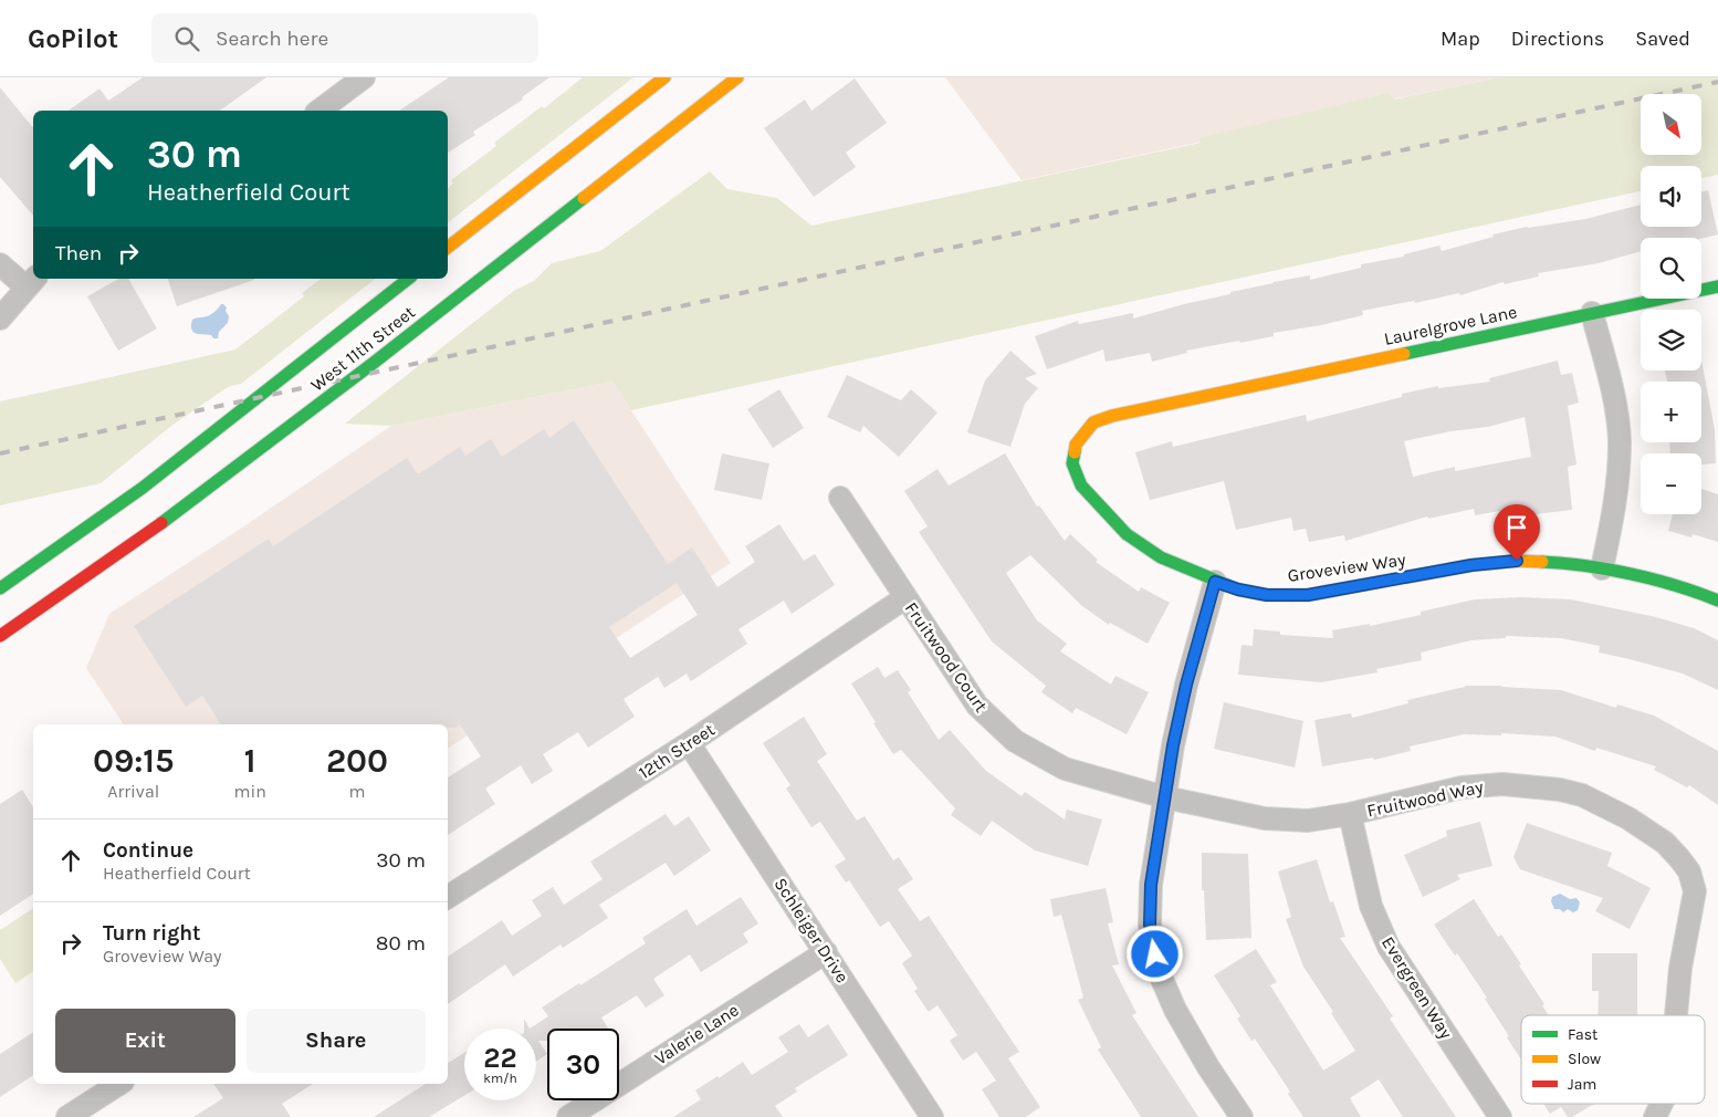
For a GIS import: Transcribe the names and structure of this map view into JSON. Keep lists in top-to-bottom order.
{
  "streets": {
    "main road": ["Laurelgrove Lane", "West 11th Street", "Groveview Way"],
    "street": [
      "Fruitwood Court",
      "12th Street",
      "Fruitwood Way",
      "Schleiger Drive",
      "Evergreen Way",
      "Valerie Lane"
    ]
  },
  "crossings": [
    ["Laurelgrove Lane", "Groveview Way"],
    ["Fruitwood Court", "12th Street"],
    ["Fruitwood Court", "Fruitwood Way"],
    ["Fruitwood Court", "Evergreen Way"],
    ["12th Street", "Schleiger Drive"],
    ["Fruitwood Way", "Evergreen Way"],
    ["Schleiger Drive", "Valerie Lane"]
  ],
  "legend": ["Fast", "Slow", "Jam"],
  "north": "bottom right",
  "page": {
    "header": "GoPilot",
    "search": "Search here",
    "nav": ["Map", "Directions", "Saved"],
    "map_buttons": ["+", "−"],
    "turn": ["30 m", "Heatherfield Court"],
    "then": "Then",
    "eta": [
      "09:15",
      "Arrival",
      "1",
      "min",
      "200",
      "m"
    ],
    "list": [
      {
        "name": "Continue",
        "note": "Heatherfield Court",
        "value": "30 m"
      },
      {
        "name": "Turn right",
        "note": "Groveview Way",
        "value": "80 m"
      }
    ],
    "buttons": ["Exit", "Share"],
    "speed": "22 km/h",
    "limit": "30"
  }
}
